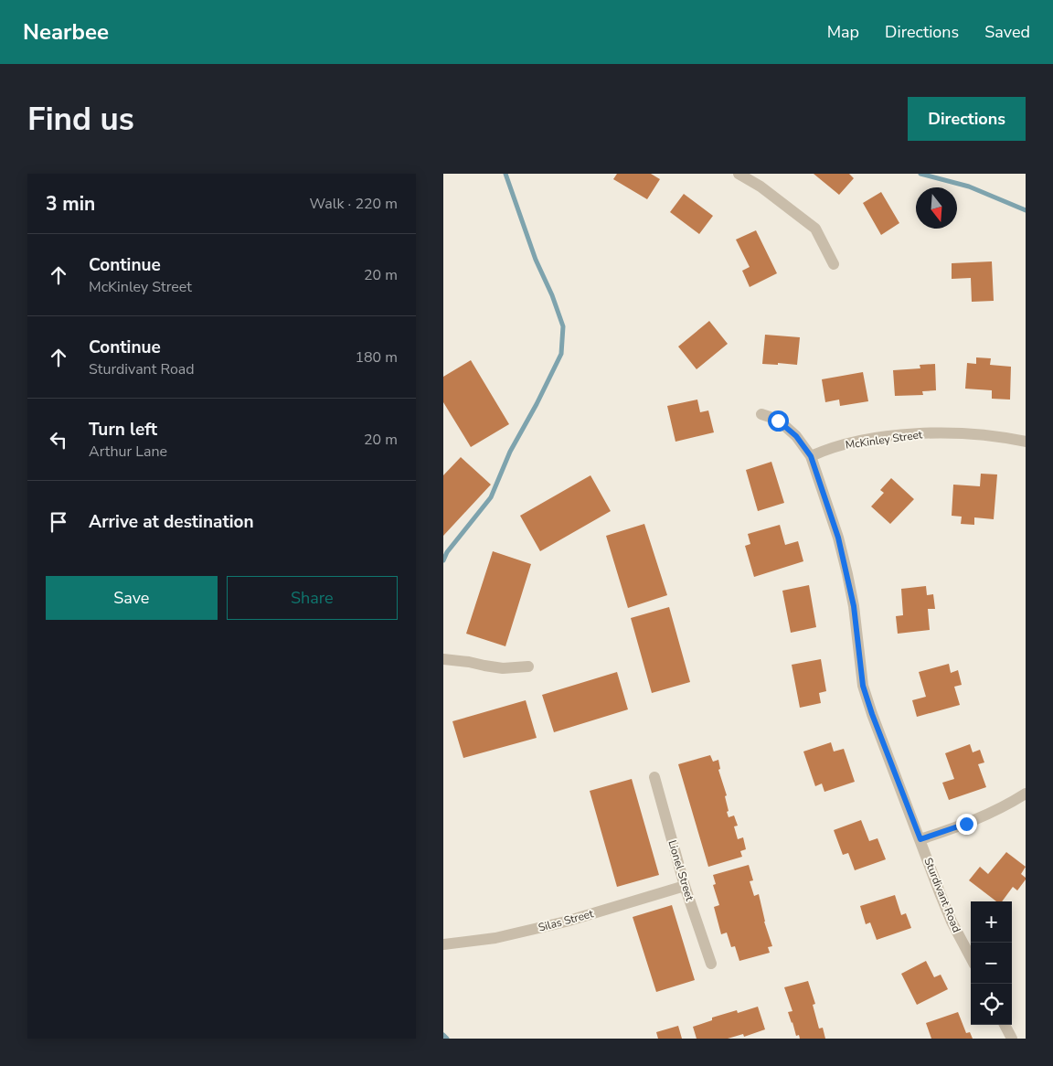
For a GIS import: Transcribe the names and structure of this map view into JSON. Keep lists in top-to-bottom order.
{
  "streets": {
    "street": [
      "McKinley Street",
      "Lionel Street",
      "Sturdivant Road",
      "Silas Street"
    ]
  },
  "crossings": [
    ["McKinley Street", "Sturdivant Road"],
    ["Lionel Street", "Silas Street"]
  ],
  "north": "bottom",
  "page": {
    "header": "Nearbee",
    "nav": ["Map", "Directions", "Saved"],
    "buttons": [
      "Directions",
      ["Save", "Share"]
    ],
    "title": "Find us",
    "heading": ["3 min", "Walk · 220 m"],
    "list": [
      ["Continue", "McKinley Street", "20 m"],
      ["Continue", "Sturdivant Road", "180 m"],
      ["Turn left", "Arthur Lane", "20 m"],
      "Arrive at destination"
    ],
    "map_buttons": ["+", "−"]
  }
}
